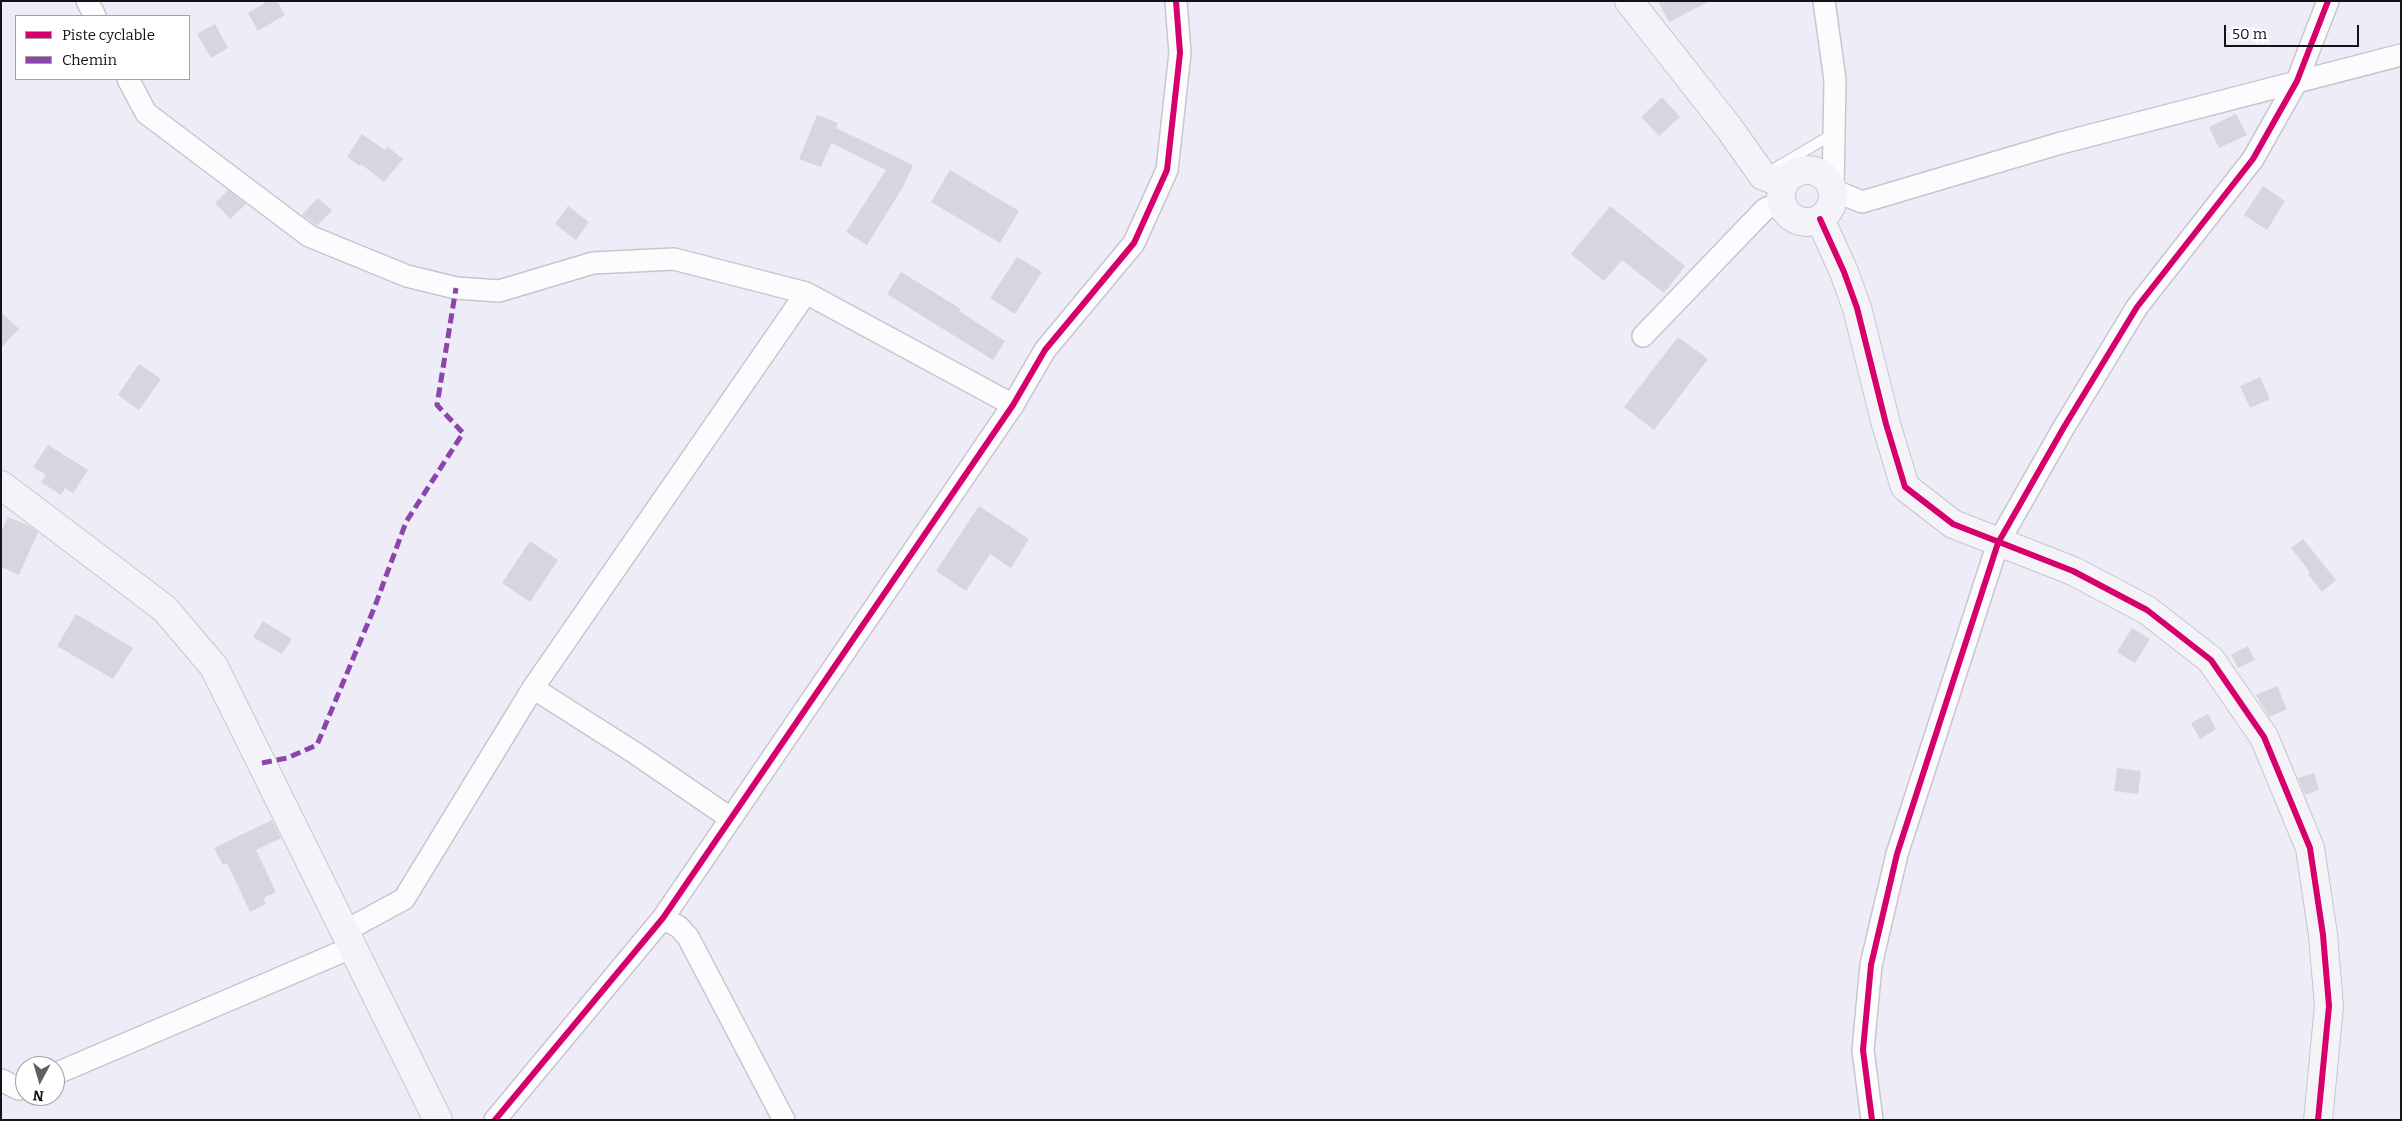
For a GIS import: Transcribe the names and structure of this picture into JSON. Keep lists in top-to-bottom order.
{
  "legend": ["Piste cyclable", "Chemin"],
  "scale_bar": "50 m",
  "north": "bottom"
}
